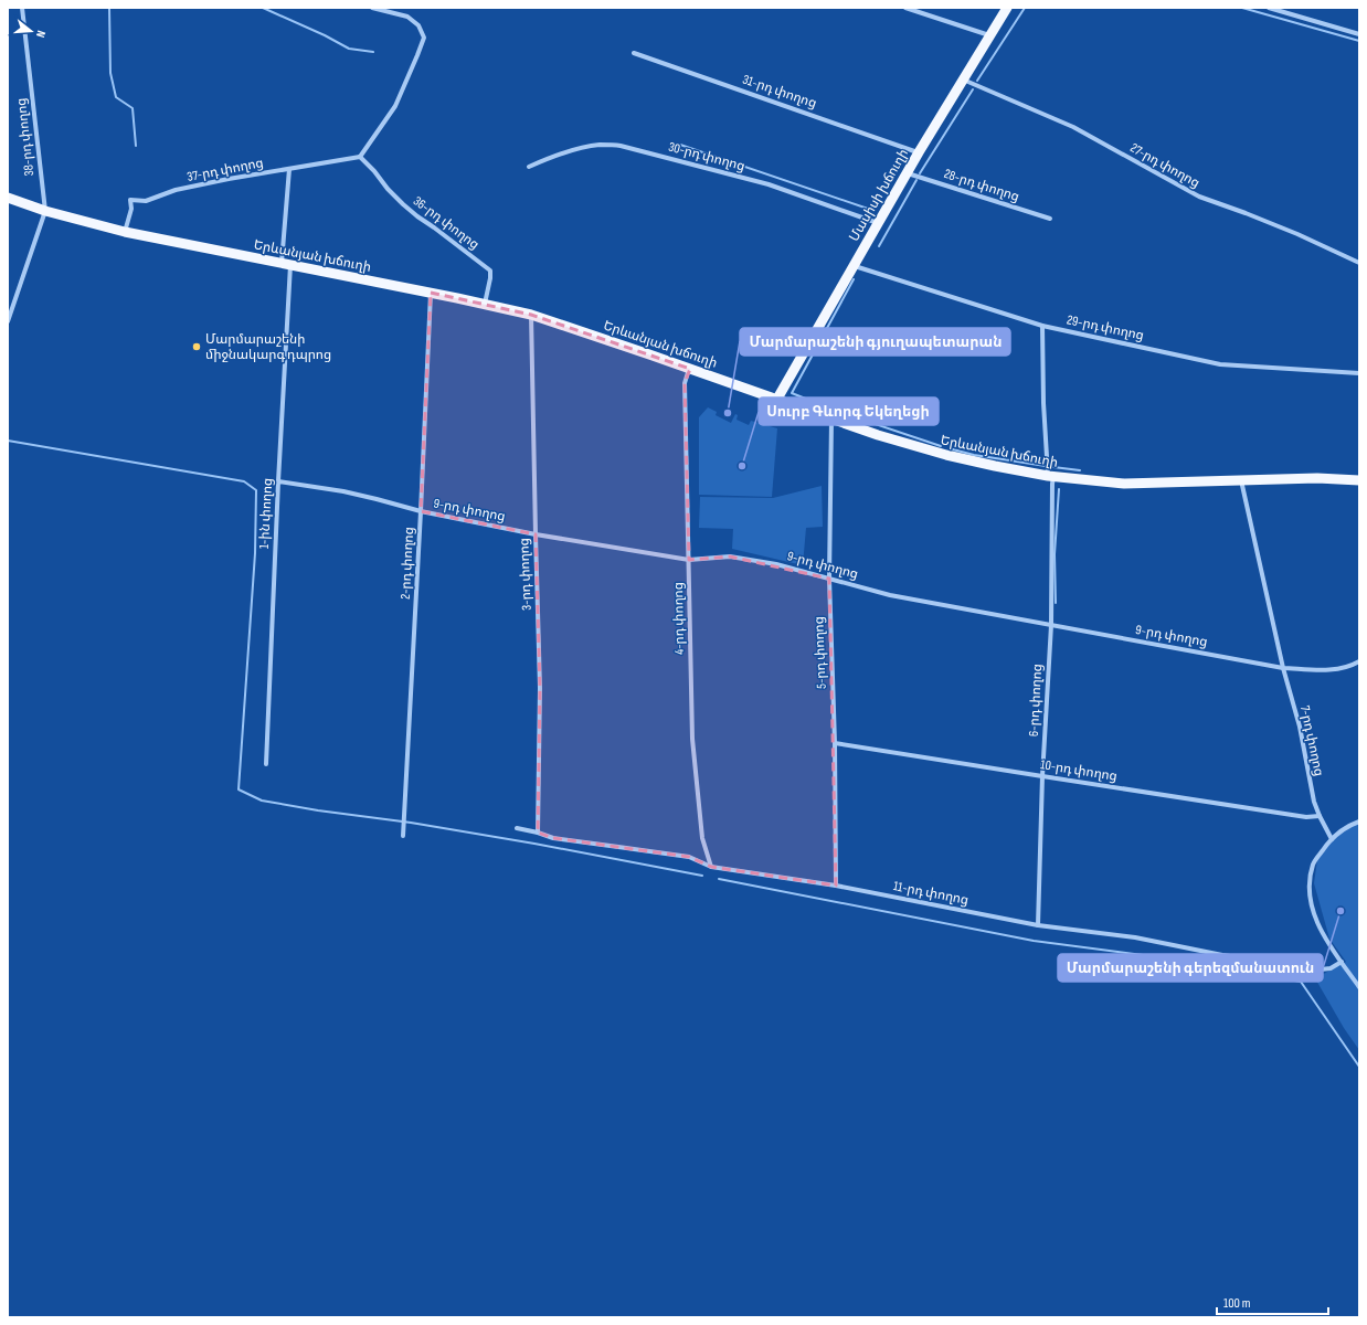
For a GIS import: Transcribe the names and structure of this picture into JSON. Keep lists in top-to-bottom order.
{
  "streets": {
    "main road": ["Մասիսի խճուղի", "Երևանյան խճուղի"],
    "street": [
      "31-րդ փողոց",
      "38-րդ փողոց",
      "30-րդ փողոց",
      "27-րդ փողոց",
      "37-րդ փողոց",
      "28-րդ փողոց",
      "36-րդ փողոց",
      "29-րդ փողոց",
      "9-րդ փողոց",
      "1-ին փողոց",
      "2-րդ փողոց",
      "3-րդ փողոց",
      "4-րդ փողոց",
      "5-րդ փողոց",
      "6-րդ փողոց",
      "7-րդ փողոց",
      "10-րդ փողոց",
      "11-րդ փողոց"
    ]
  },
  "crossings": [
    ["31-րդ փողոց", "Մասիսի խճուղի"],
    ["38-րդ փողոց", "Երևանյան խճուղի"],
    ["30-րդ փողոց", "Մասիսի խճուղի"],
    ["27-րդ փողոց", "Մասիսի խճուղի"],
    ["37-րդ փողոց", "36-րդ փողոց"],
    ["37-րդ փողոց", "Երևանյան խճուղի"],
    ["37-րդ փողոց", "1-ին փողոց"],
    ["28-րդ փողոց", "Մասիսի խճուղի"],
    ["Մասիսի խճուղի", "Երևանյան խճուղի"],
    ["Մասիսի խճուղի", "29-րդ փողոց"],
    ["36-րդ փողոց", "Երևանյան խճուղի"],
    ["Երևանյան խճուղի", "1-ին փողոց"],
    ["Երևանյան խճուղի", "2-րդ փողոց"],
    ["Երևանյան խճուղի", "3-րդ փողոց"],
    ["Երևանյան խճուղի", "4-րդ փողոց"],
    ["Երևանյան խճուղի", "5-րդ փողոց"],
    ["Երևանյան խճուղի", "6-րդ փողոց"],
    ["Երևանյան խճուղի", "7-րդ փողոց"],
    ["29-րդ փողոց", "6-րդ փողոց"],
    ["9-րդ փողոց", "1-ին փողոց"],
    ["9-րդ փողոց", "2-րդ փողոց"],
    ["9-րդ փողոց", "3-րդ փողոց"],
    ["9-րդ փողոց", "4-րդ փողոց"],
    ["9-րդ փողոց", "5-րդ փողոց"],
    ["9-րդ փողոց", "6-րդ փողոց"],
    ["9-րդ փողոց", "7-րդ փողոց"],
    ["3-րդ փողոց", "11-րդ փողոց"],
    ["4-րդ փողոց", "11-րդ փողոց"],
    ["5-րդ փողոց", "10-րդ փողոց"],
    ["5-րդ փողոց", "11-րդ փողոց"],
    ["6-րդ փողոց", "10-րդ փողոց"],
    ["6-րդ փողոց", "11-րդ փողոց"],
    ["7-րդ փողոց", "10-րդ փողոց"]
  ],
  "places": [
    "Մարմարաշենի միջնակարգ դպրոց",
    "Մարմարաշենի գյուղապետարան",
    "Սուրբ Գևորգ Եկեղեցի",
    "Մարմարաշենի գերեզմանատուն"
  ],
  "scale_bar": "100 m",
  "north": "right"
}
